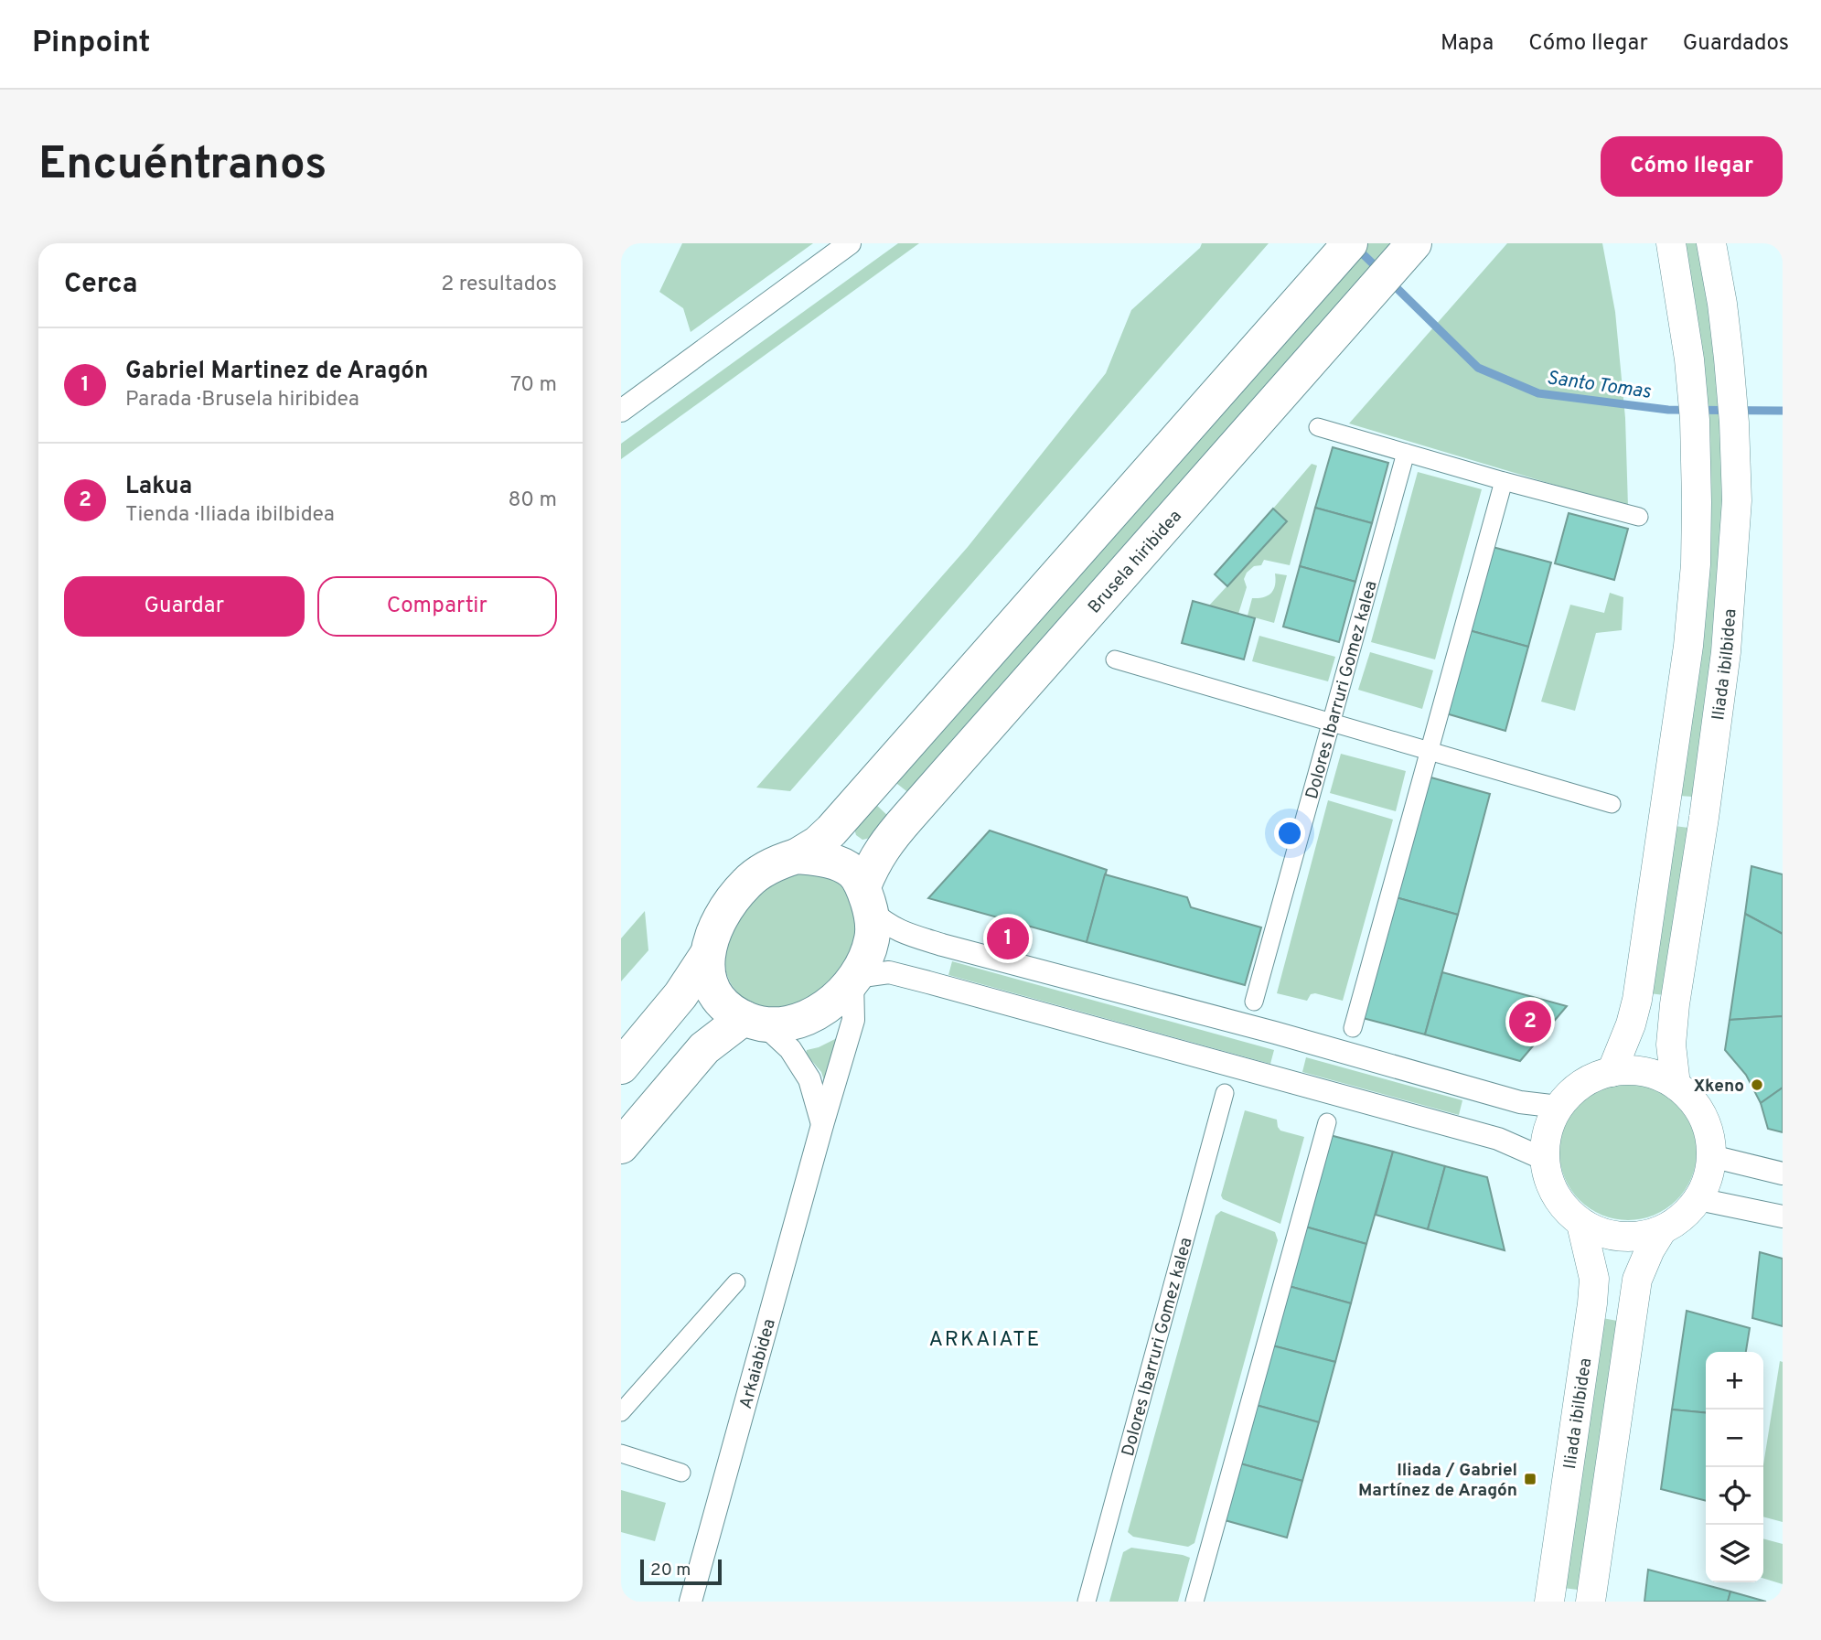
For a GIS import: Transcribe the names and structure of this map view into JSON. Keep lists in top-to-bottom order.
{
  "streets": {
    "main road": ["Brusela hiribidea"],
    "street": ["Iliada ibilbidea", "Dolores Ibarruri Gomez kalea", "Arkaiabidea"]
  },
  "crossings": [
    ["Brusela hiribidea", "Arkaiabidea"]
  ],
  "districts": ["ARKAIATE"],
  "water": ["Santo Tomas"],
  "places": {
    "other": ["Xkeno"],
    "transit": ["Iliada / Gabriel Martínez de Aragón"]
  },
  "scale_bar": "20 m",
  "page": {
    "header": "Pinpoint",
    "nav": ["Mapa", "Cómo llegar", "Guardados"],
    "buttons": [
      "Cómo llegar",
      ["Guardar", "Compartir"]
    ],
    "title": "Encuéntranos",
    "heading": ["Cerca", "2 resultados"],
    "list": [
      {
        "mark": "1",
        "name": "Gabriel Martinez de Aragón",
        "note": "Parada · Brusela hiribidea",
        "value": "70 m"
      },
      {
        "mark": "2",
        "name": "Lakua",
        "note": "Tienda · Iliada ibilbidea",
        "value": "80 m"
      }
    ],
    "pins": ["1", "2"],
    "map_buttons": ["+", "−"],
    "scale": "20 m"
  }
}
